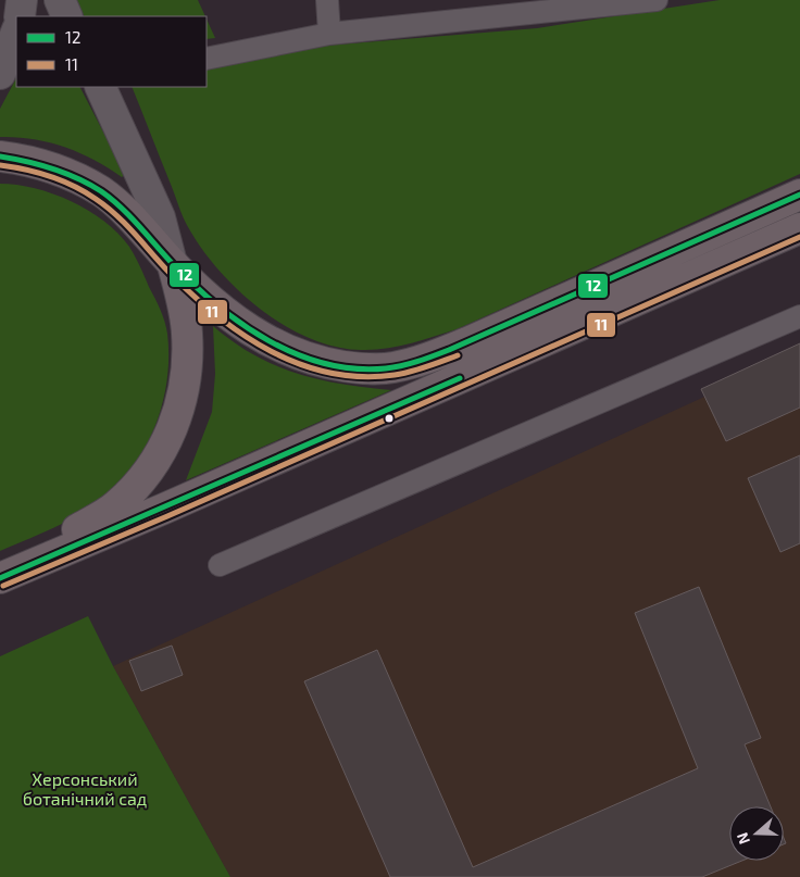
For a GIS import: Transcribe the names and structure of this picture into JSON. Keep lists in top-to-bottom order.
{
  "parks": ["Херсонський ботанічний сад"],
  "lines": ["transit line 12", "transit line 11"],
  "legend": ["12", "11"],
  "north": "left"
}
